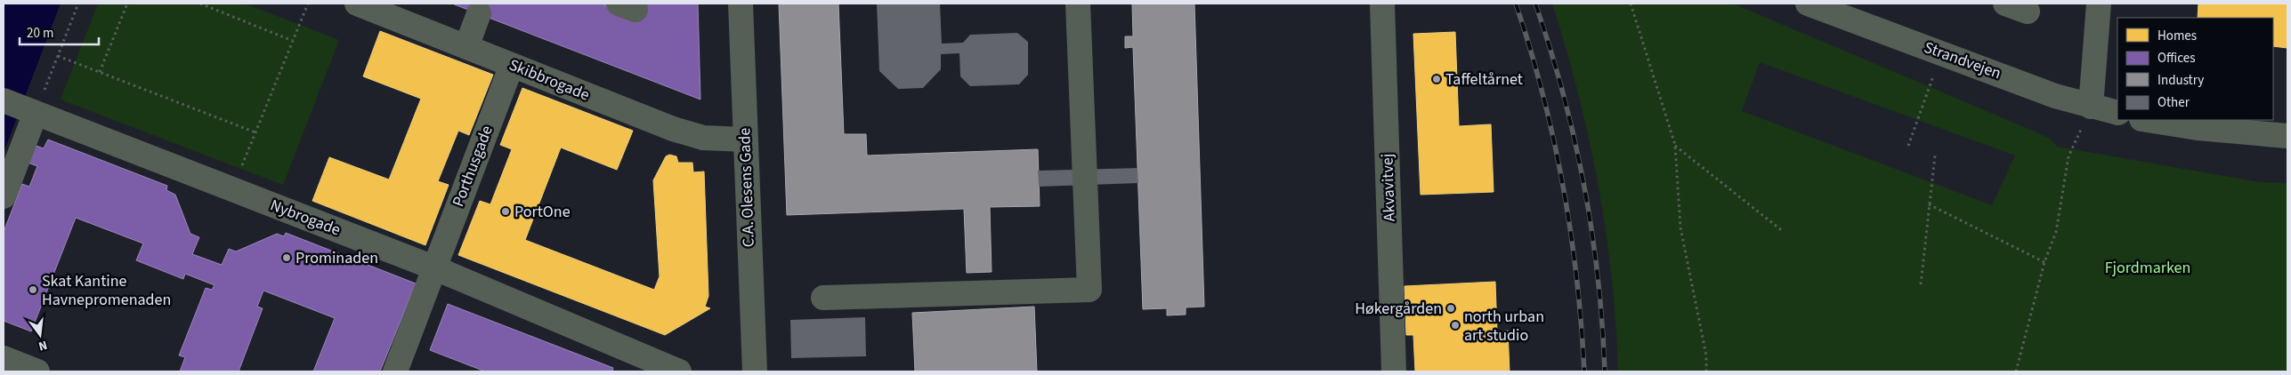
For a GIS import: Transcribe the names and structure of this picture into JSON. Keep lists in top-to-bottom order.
{
  "streets": {
    "street": [
      "Strandvejen",
      "Skibbrogade",
      "Porthusgade",
      "C.A. Olesens Gade",
      "Akvavitvej",
      "Nybrogade"
    ]
  },
  "crossings": [
    ["Skibbrogade", "Porthusgade"],
    ["Skibbrogade", "C.A. Olesens Gade"],
    ["Porthusgade", "Nybrogade"]
  ],
  "parks": ["Fjordmarken"],
  "places": [
    "Taffeltårnet",
    "PortOne",
    "Prominaden",
    "Skat Kantine Havnepromenaden",
    "Høkergården",
    "north urban art studio"
  ],
  "legend": [
    "Homes",
    "Offices",
    "Industry",
    "Other"
  ],
  "scale_bar": "20 m",
  "north": "bottom"
}
